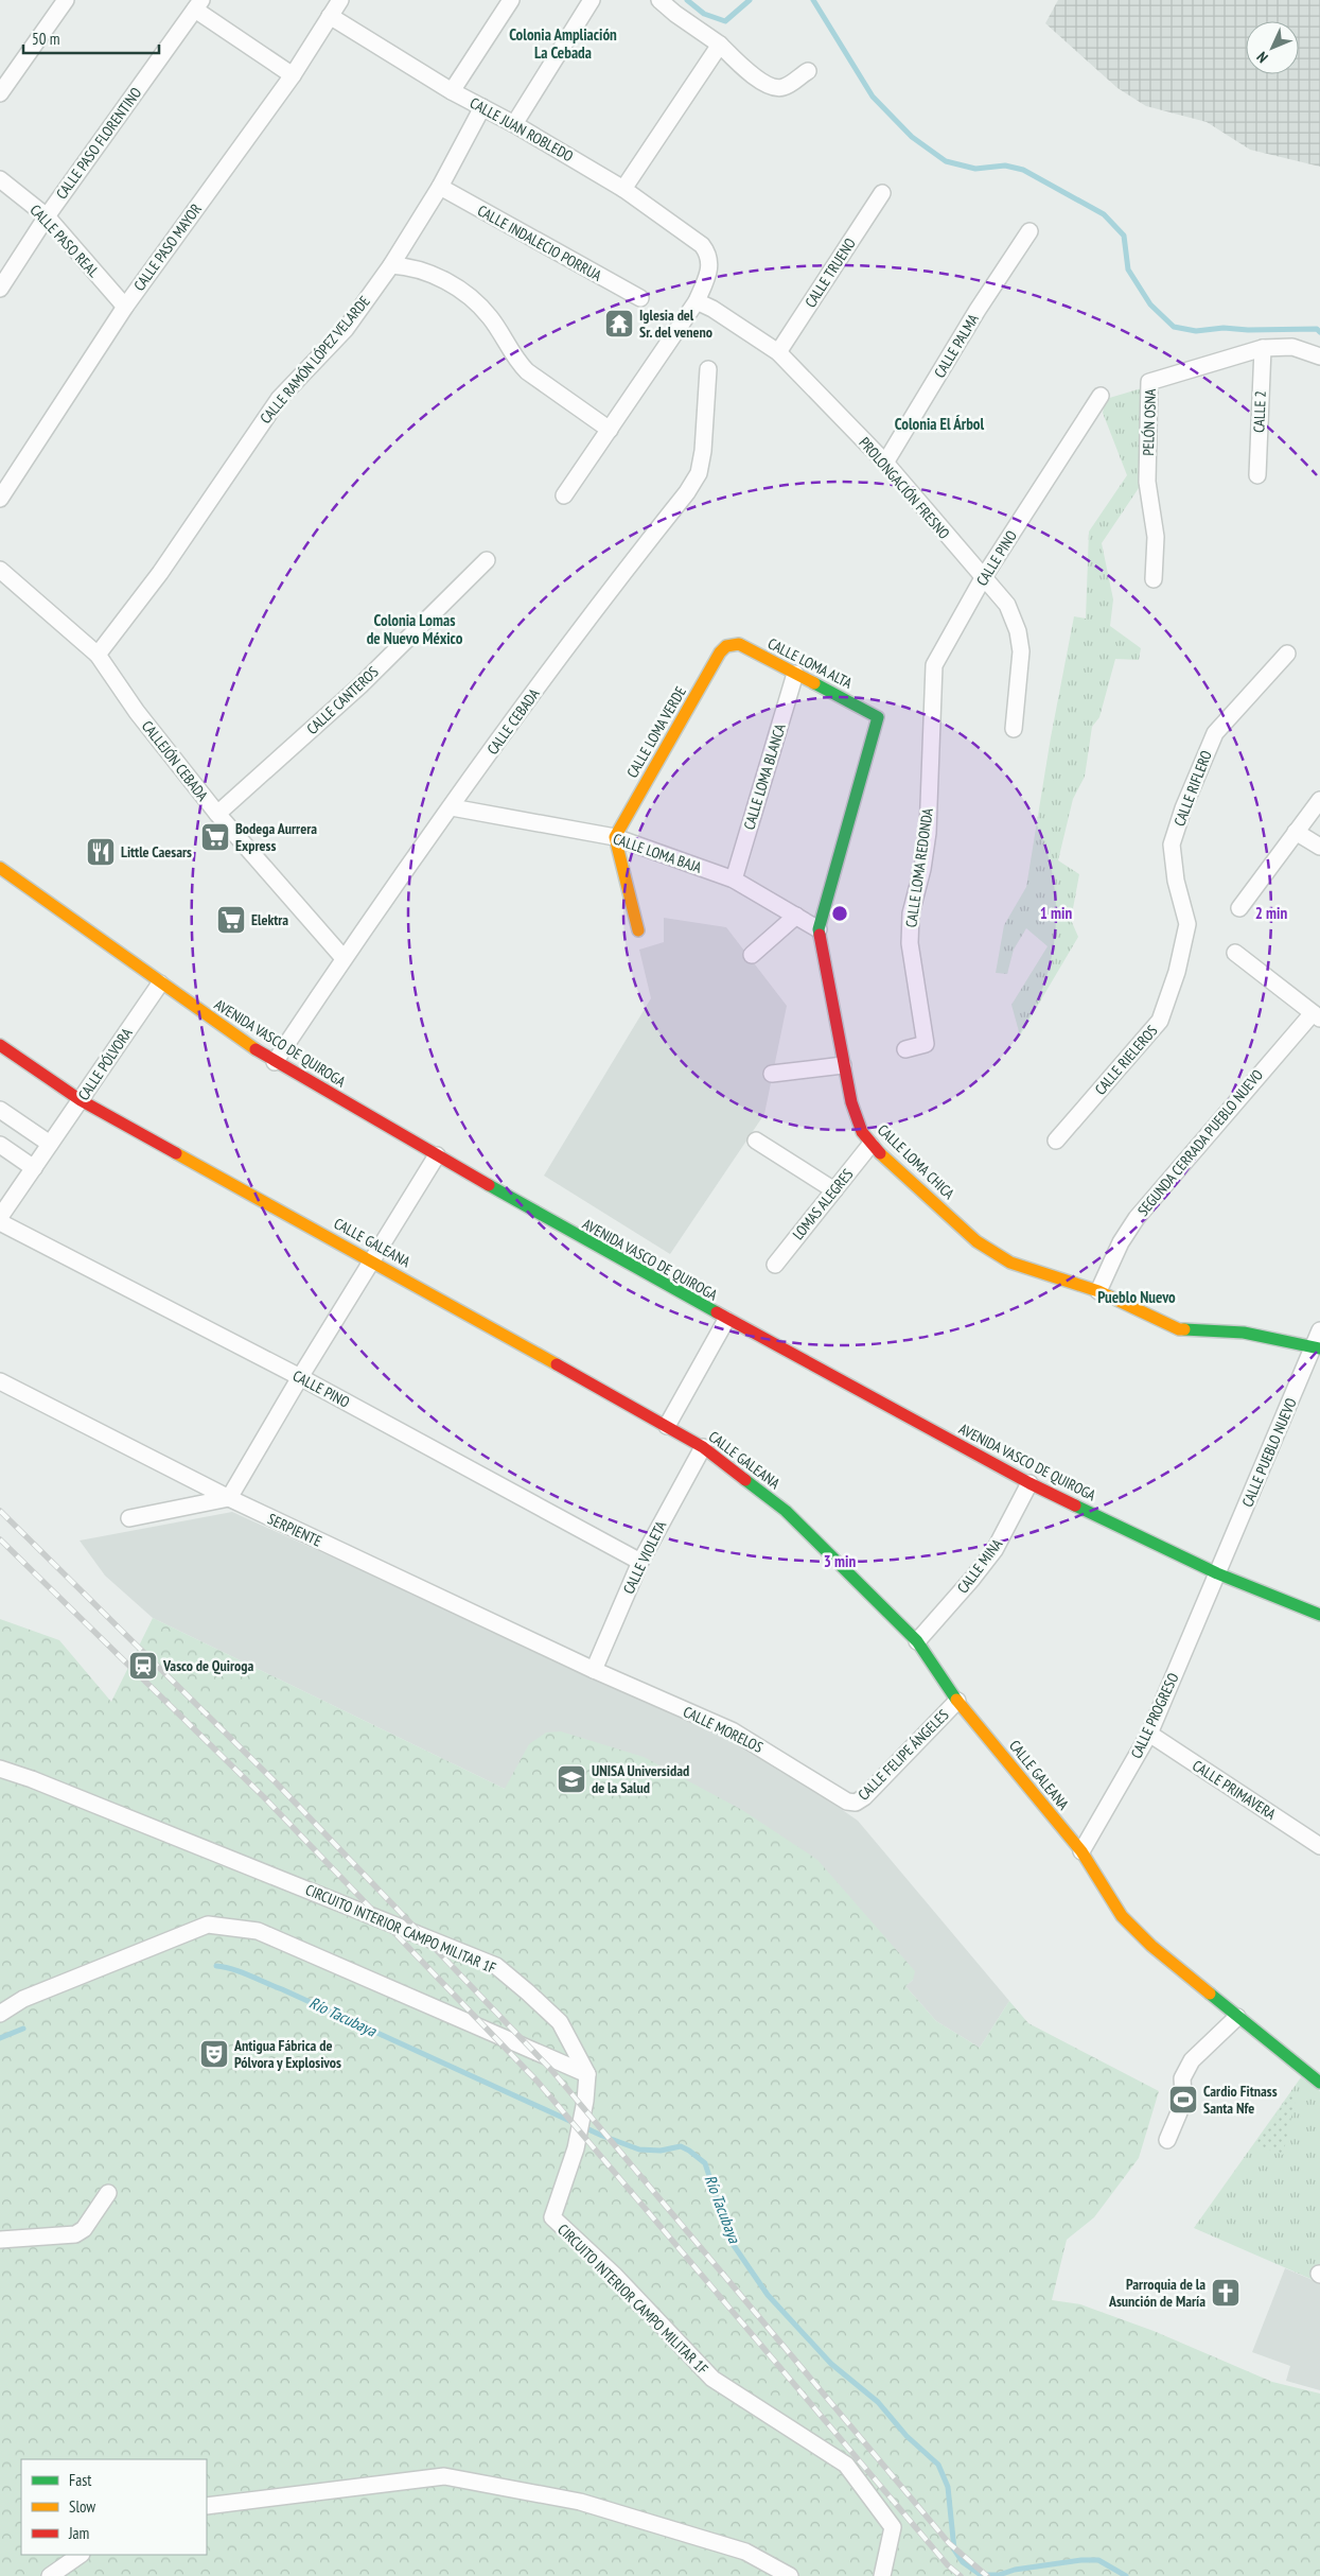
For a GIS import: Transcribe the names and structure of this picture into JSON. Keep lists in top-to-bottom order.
{
  "streets": {
    "street": [
      "CALLE JUAN ROBLEDO",
      "CALLE PASO FLORENTINO",
      "CALLE PASO REAL",
      "CALLE INDALECIO PORRUA",
      "CALLE PASO MAYOR",
      "CALLE TRUENO",
      "CALLE PALMA",
      "CALLE RAMÓN LÓPEZ VELARDE",
      "CALLE 2",
      "PELÓN OSNA",
      "PROLONGACIÓN FRESNO",
      "CALLE PINO",
      "CALLE LOMA ALTA",
      "CALLE CANTEROS",
      "CALLE CEBADA",
      "CALLE LOMA VERDE",
      "CALLEJÓN CEBADA",
      "CALLE LOMA BLANCA",
      "CALLE RIFLERO",
      "CALLE LOMA BAJA",
      "CALLE LOMA REDONDA",
      "AVENIDA VASCO DE QUIROGA",
      "CALLE RIELEROS",
      "CALLE PÓLVORA",
      "SEGUNDA CERRADA PUEBLO NUEVO",
      "CALLE LOMA CHICA",
      "LOMAS ALEGRES",
      "CALLE GALEANA",
      "CALLE PUEBLO NUEVO",
      "SERPIENTE",
      "CALLE VIOLETA",
      "CALLE MINA",
      "CALLE PROGRESO",
      "CALLE MORELOS",
      "CALLE FELIPE ÁNGELES",
      "CALLE PRIMAVERA",
      "CIRCUITO INTERIOR CAMPO MILITAR 1F"
    ]
  },
  "crossings": [
    ["CALLE JUAN ROBLEDO", "CALLE PASO MAYOR"],
    ["CALLE JUAN ROBLEDO", "CALLE RAMÓN LÓPEZ VELARDE"],
    ["CALLE JUAN ROBLEDO", "PROLONGACIÓN FRESNO"],
    ["CALLE PASO FLORENTINO", "CALLE PASO REAL"],
    ["CALLE PASO REAL", "CALLE PASO MAYOR"],
    ["CALLE INDALECIO PORRUA", "CALLE RAMÓN LÓPEZ VELARDE"],
    ["CALLE TRUENO", "PROLONGACIÓN FRESNO"],
    ["CALLE PALMA", "PROLONGACIÓN FRESNO"],
    ["CALLE RAMÓN LÓPEZ VELARDE", "CALLEJÓN CEBADA"],
    ["CALLE 2", "PELÓN OSNA"],
    ["PROLONGACIÓN FRESNO", "CALLE PINO"],
    ["CALLE PINO", "CALLE LOMA REDONDA"],
    ["CALLE PINO", "CALLE VIOLETA"],
    ["CALLE LOMA ALTA", "CALLE LOMA VERDE"],
    ["CALLE LOMA ALTA", "CALLE LOMA BLANCA"],
    ["CALLE LOMA ALTA", "CALLE LOMA CHICA"],
    ["CALLE CANTEROS", "CALLEJÓN CEBADA"],
    ["CALLE CEBADA", "CALLEJÓN CEBADA"],
    ["CALLE CEBADA", "CALLE LOMA BAJA"],
    ["CALLE CEBADA", "AVENIDA VASCO DE QUIROGA"],
    ["CALLE LOMA VERDE", "CALLE LOMA BAJA"],
    ["CALLE LOMA BLANCA", "CALLE LOMA BAJA"],
    ["CALLE RIFLERO", "CALLE RIELEROS"],
    ["CALLE LOMA BAJA", "CALLE LOMA CHICA"],
    ["AVENIDA VASCO DE QUIROGA", "CALLE PÓLVORA"],
    ["AVENIDA VASCO DE QUIROGA", "CALLE PUEBLO NUEVO"],
    ["AVENIDA VASCO DE QUIROGA", "CALLE MINA"],
    ["AVENIDA VASCO DE QUIROGA", "CALLE PROGRESO"],
    ["CALLE PÓLVORA", "CALLE GALEANA"],
    ["SEGUNDA CERRADA PUEBLO NUEVO", "CALLE LOMA CHICA"],
    ["CALLE LOMA CHICA", "LOMAS ALEGRES"],
    ["CALLE LOMA CHICA", "CALLE PUEBLO NUEVO"],
    ["CALLE GALEANA", "CALLE VIOLETA"],
    ["CALLE GALEANA", "CALLE MINA"],
    ["CALLE GALEANA", "CALLE PROGRESO"],
    ["CALLE GALEANA", "CALLE FELIPE ÁNGELES"],
    ["CALLE PUEBLO NUEVO", "CALLE PROGRESO"],
    ["SERPIENTE", "CALLE VIOLETA"],
    ["SERPIENTE", "CALLE MORELOS"],
    ["CALLE VIOLETA", "CALLE MORELOS"],
    ["CALLE PROGRESO", "CALLE PRIMAVERA"],
    ["CALLE MORELOS", "CALLE FELIPE ÁNGELES"]
  ],
  "districts": [
    "Colonia Ampliación La Cebada",
    "Colonia El Árbol",
    "Colonia Lomas de Nuevo México",
    "Pueblo Nuevo"
  ],
  "water": ["Río Tacubaya"],
  "places": {
    "temple": ["Iglesia del Sr. del veneno"],
    "supermarket": ["Bodega Aurrera Express", "Elektra"],
    "restaurant": ["Little Caesars"],
    "station": ["Vasco de Quiroga"],
    "school or university": ["UNISA Universidad de la Salud"],
    "theatre": ["Antigua Fábrica de Pólvora y Explosivos"],
    "sports": ["Cardio Fitnass Santa Nfe"],
    "church": ["Parroquia de la Asunción de María"]
  },
  "legend": ["Fast", "Slow", "Jam"],
  "scale_bar": "50 m",
  "north": "bottom left",
  "rings": ["1 min", "2 min", "3 min"]
}
